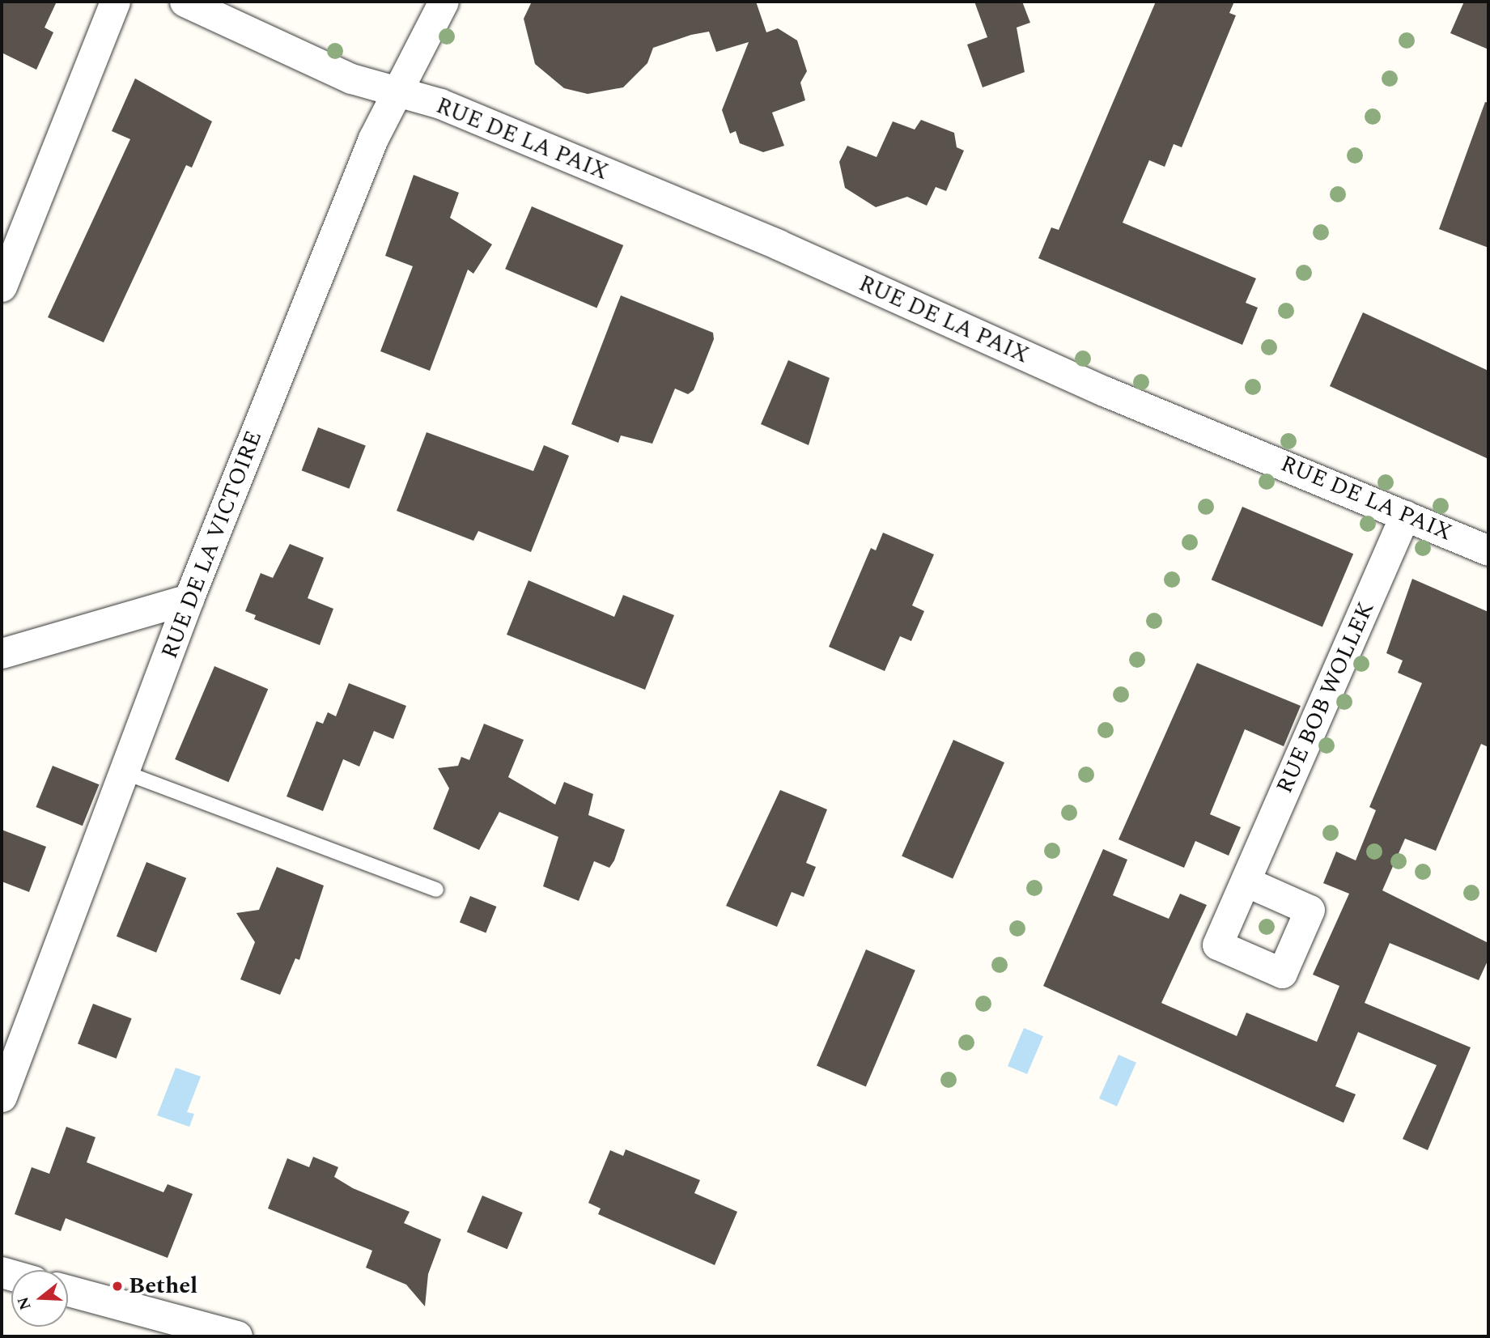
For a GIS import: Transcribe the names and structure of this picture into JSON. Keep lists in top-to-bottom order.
{
  "streets": {
    "street": ["RUE DE LA PAIX", "RUE DE LA VICTOIRE", "RUE BOB WOLLEK"]
  },
  "crossings": [
    ["RUE DE LA PAIX", "RUE DE LA VICTOIRE"],
    ["RUE DE LA PAIX", "RUE BOB WOLLEK"]
  ],
  "places": ["Bethel"],
  "north": "left"
}
